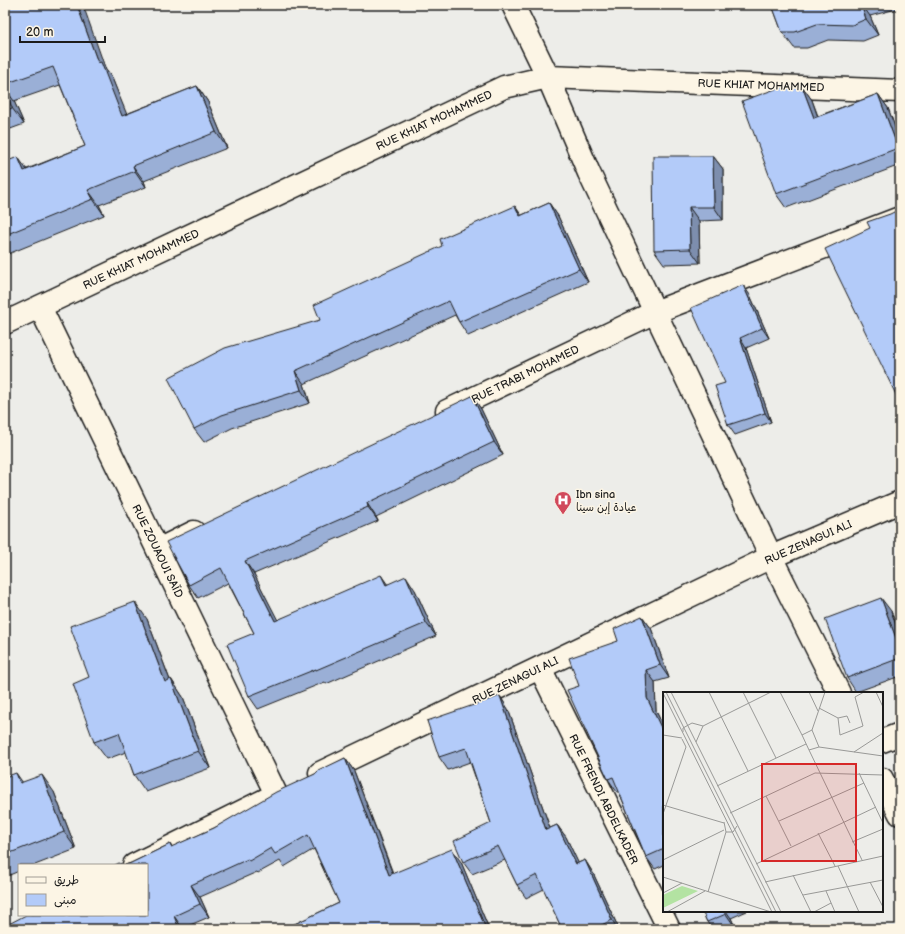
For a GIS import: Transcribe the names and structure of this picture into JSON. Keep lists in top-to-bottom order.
{
  "streets": {
    "street": [
      "RUE KHIAT MOHAMMED",
      "RUE TRABI MOHAMED",
      "RUE ZENAGUI ALI",
      "RUE ZOUAOUI SAÏD",
      "RUE FRENDI ABDELKADER"
    ]
  },
  "crossings": [
    ["RUE KHIAT MOHAMMED", "RUE ZOUAOUI SAÏD"],
    ["RUE ZENAGUI ALI", "RUE ZOUAOUI SAÏD"],
    ["RUE ZENAGUI ALI", "RUE FRENDI ABDELKADER"]
  ],
  "places": {
    "hospital": ["Ibn sina عيادة إبن سينا"]
  },
  "legend": ["طريق", "مبنى"],
  "scale_bar": "20 m"
}
